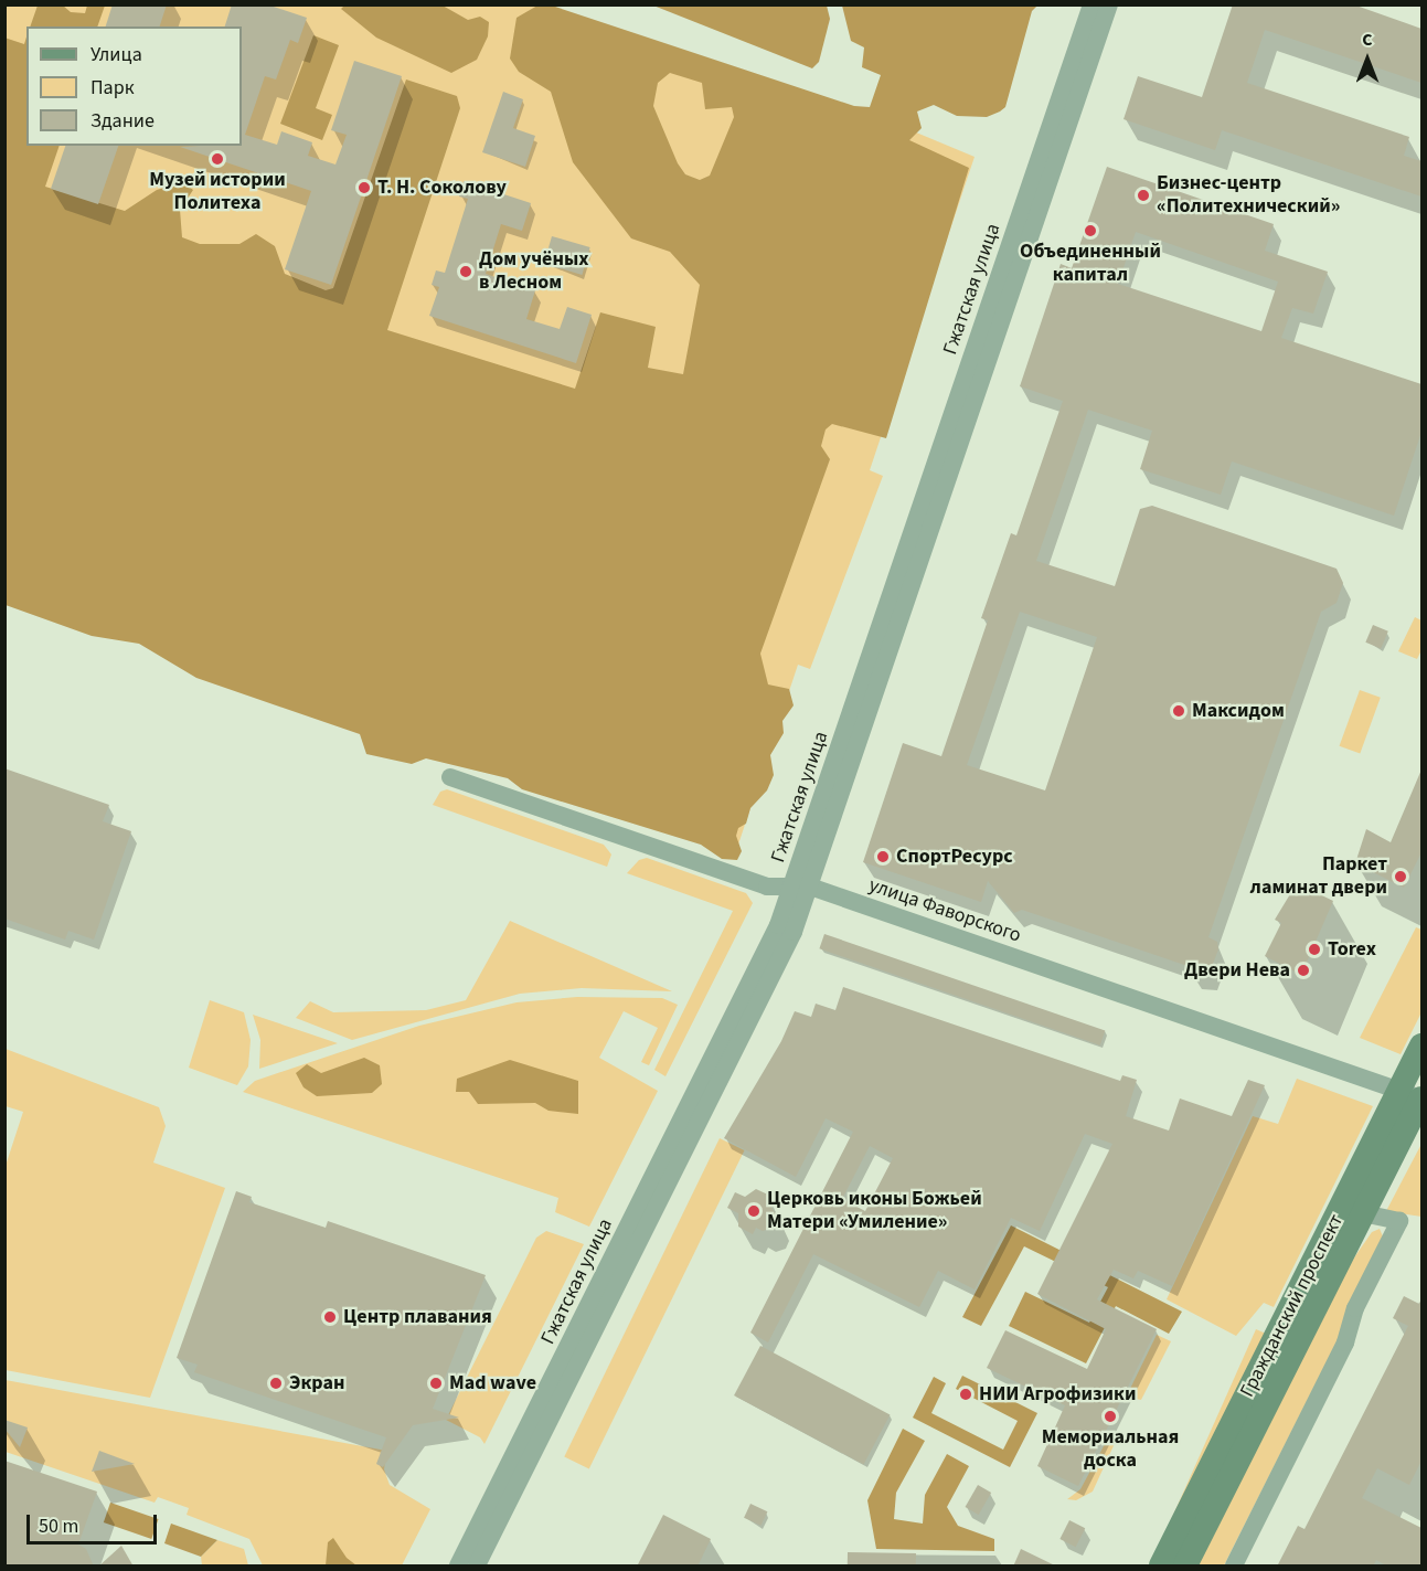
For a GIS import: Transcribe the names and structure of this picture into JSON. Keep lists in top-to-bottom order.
{
  "streets": {
    "main road": ["Гражданский проспект"],
    "street": ["Гжатская улица", "улица Фаворского"]
  },
  "crossings": [
    ["Гжатская улица", "улица Фаворского"],
    ["улица Фаворского", "Гражданский проспект"]
  ],
  "places": [
    "Музей истории Политеха",
    "Т. Н. Соколову",
    "Бизнес-центр «Политехнический»",
    "Объединенный капитал",
    "Дом учёных в Лесном",
    "Максидом",
    "СпортРесурс",
    "Паркет ламинат двери",
    "Torex",
    "Двери Нева",
    "Церковь иконы Божьей Матери «Умиление»",
    "Центр плавания",
    "Экран",
    "Mad wave",
    "НИИ Агрофизики",
    "Мемориальная доска"
  ],
  "legend": ["Улица", "Парк", "Здание"],
  "scale_bar": "50 m",
  "north": "top"
}
